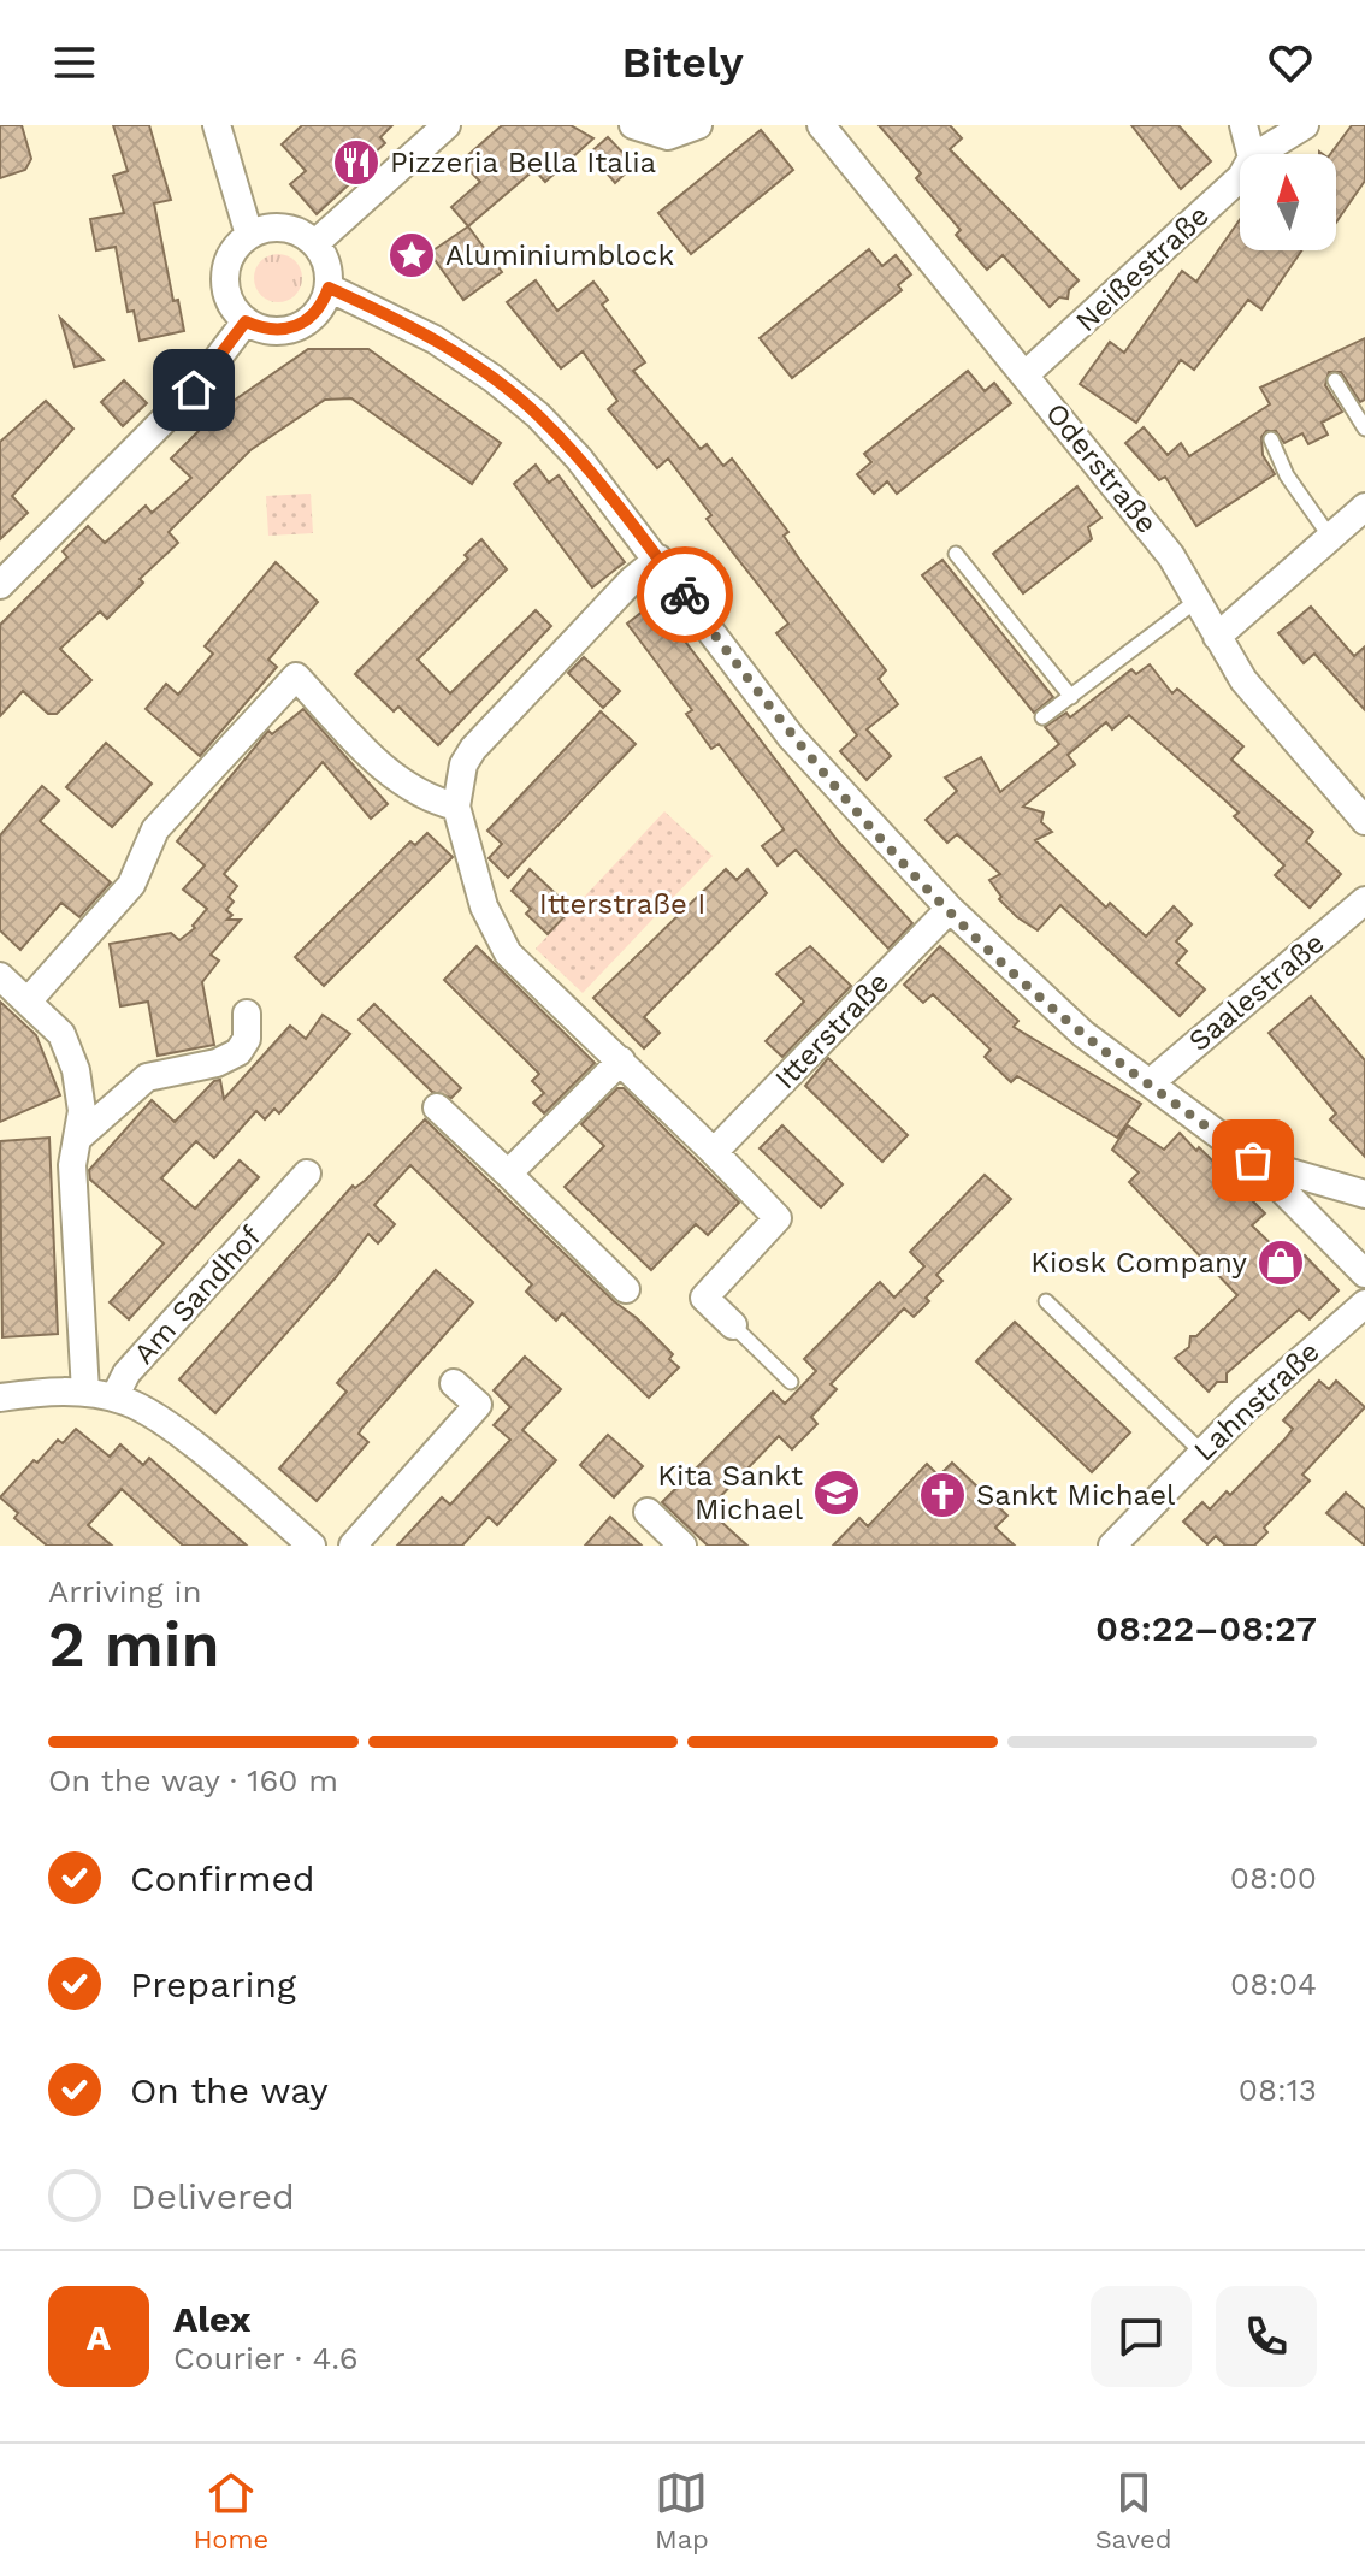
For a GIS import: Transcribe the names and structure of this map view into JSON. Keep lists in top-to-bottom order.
{
  "streets": {
    "street": [
      "Neißestraße",
      "Oderstraße",
      "Saalestraße",
      "Itterstraße",
      "Am Sandhof",
      "Lahnstraße"
    ]
  },
  "crossings": [
    ["Neißestraße", "Oderstraße"]
  ],
  "parks": ["Itterstraße I"],
  "places": {
    "restaurant": ["Pizzeria Bella Italia"],
    "place": ["Aluminiumblock"],
    "shop": ["Kiosk Company"],
    "school or university": ["Kita Sankt Michael"],
    "church": ["Sankt Michael"]
  },
  "north": "top",
  "page": {
    "header": "Bitely",
    "heading": ["2 min", "Arriving in", "08:22–08:27"],
    "panel": ["Alex", "Courier · 4.6"],
    "bar": "On the way · 160 m",
    "list": [
      ["Confirmed", "08:00"],
      ["Preparing", "08:04"],
      ["On the way", "08:13"],
      "Delivered"
    ],
    "round": "A",
    "tabs": ["Home", "Map", "Saved"]
  }
}
